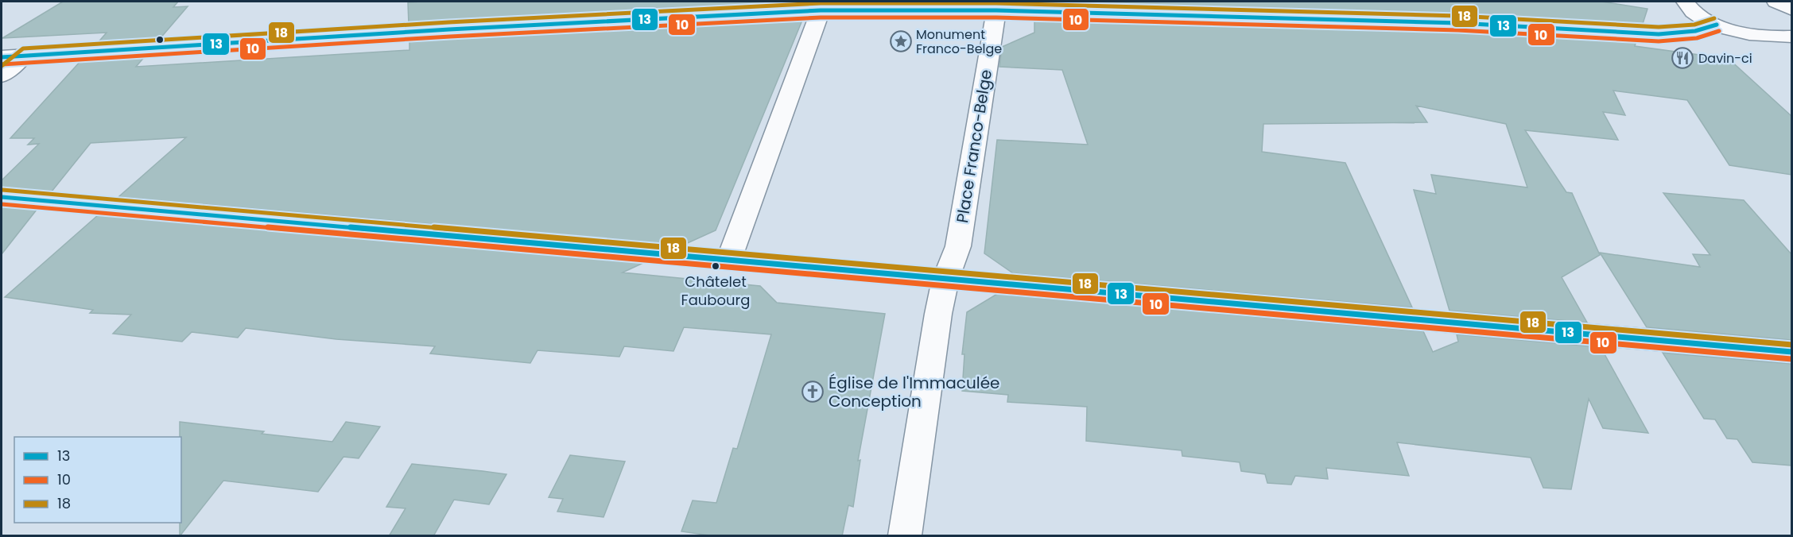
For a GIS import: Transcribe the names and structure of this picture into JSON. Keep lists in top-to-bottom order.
{
  "streets": {
    "main road": ["Place Franco-Belge"]
  },
  "places": {
    "place": ["Monument Franco-Belge"],
    "restaurant": ["Davin-ci"],
    "other": ["Châtelet Faubourg"],
    "church": ["Église de l'Immaculée Conception"]
  },
  "lines": ["transit line 18", "transit line 13", "transit line 10"],
  "legend": ["13", "10", "18"]
}
